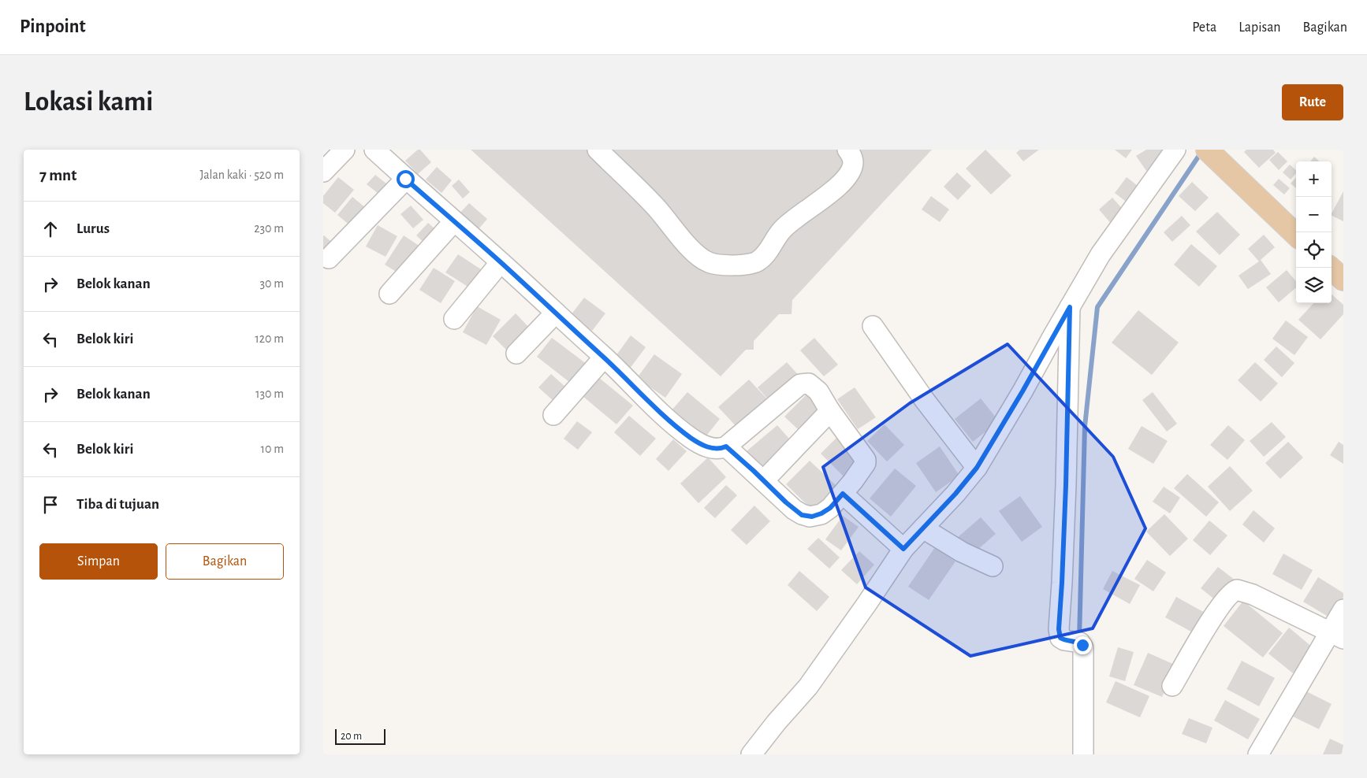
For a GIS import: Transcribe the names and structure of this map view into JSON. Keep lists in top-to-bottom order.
{
  "scale_bar": "20 m",
  "page": {
    "header": "Pinpoint",
    "nav": ["Peta", "Lapisan", "Bagikan"],
    "buttons": [
      "Rute",
      ["Simpan", "Bagikan"]
    ],
    "title": "Lokasi kami",
    "heading": ["7 mnt", "Jalan kaki · 520 m"],
    "map_buttons": ["+", "−"],
    "list": [
      ["Lurus", "230 m"],
      ["Belok kanan", "30 m"],
      ["Belok kiri", "120 m"],
      ["Belok kanan", "130 m"],
      ["Belok kiri", "10 m"],
      "Tiba di tujuan"
    ],
    "scale": "20 m"
  }
}
